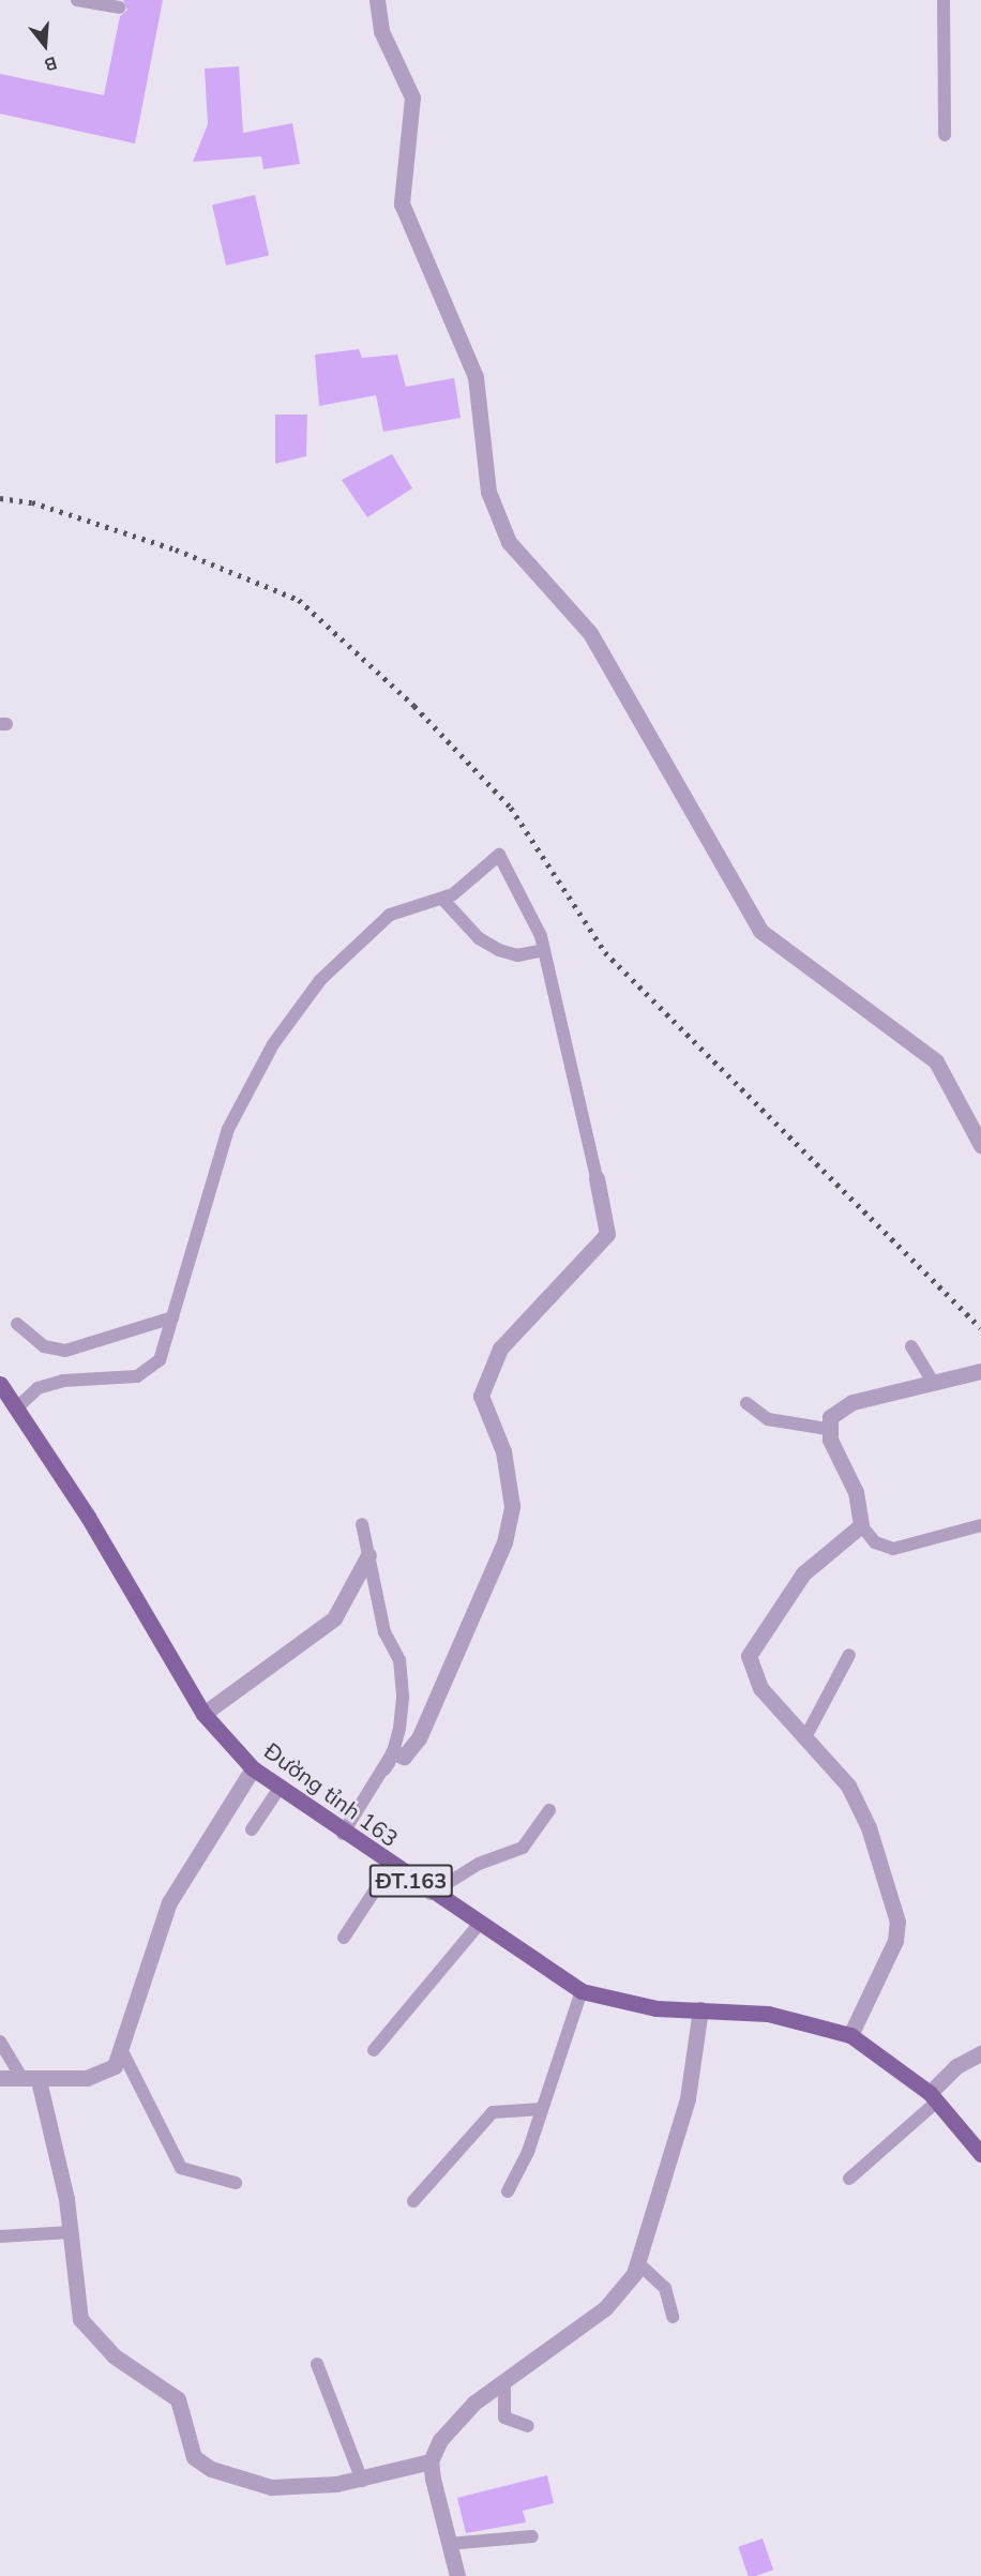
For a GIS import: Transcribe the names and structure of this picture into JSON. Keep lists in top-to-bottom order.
{
  "streets": {
    "main road": ["Đường tỉnh 163", "ĐT.163"]
  },
  "north": "bottom"
}
